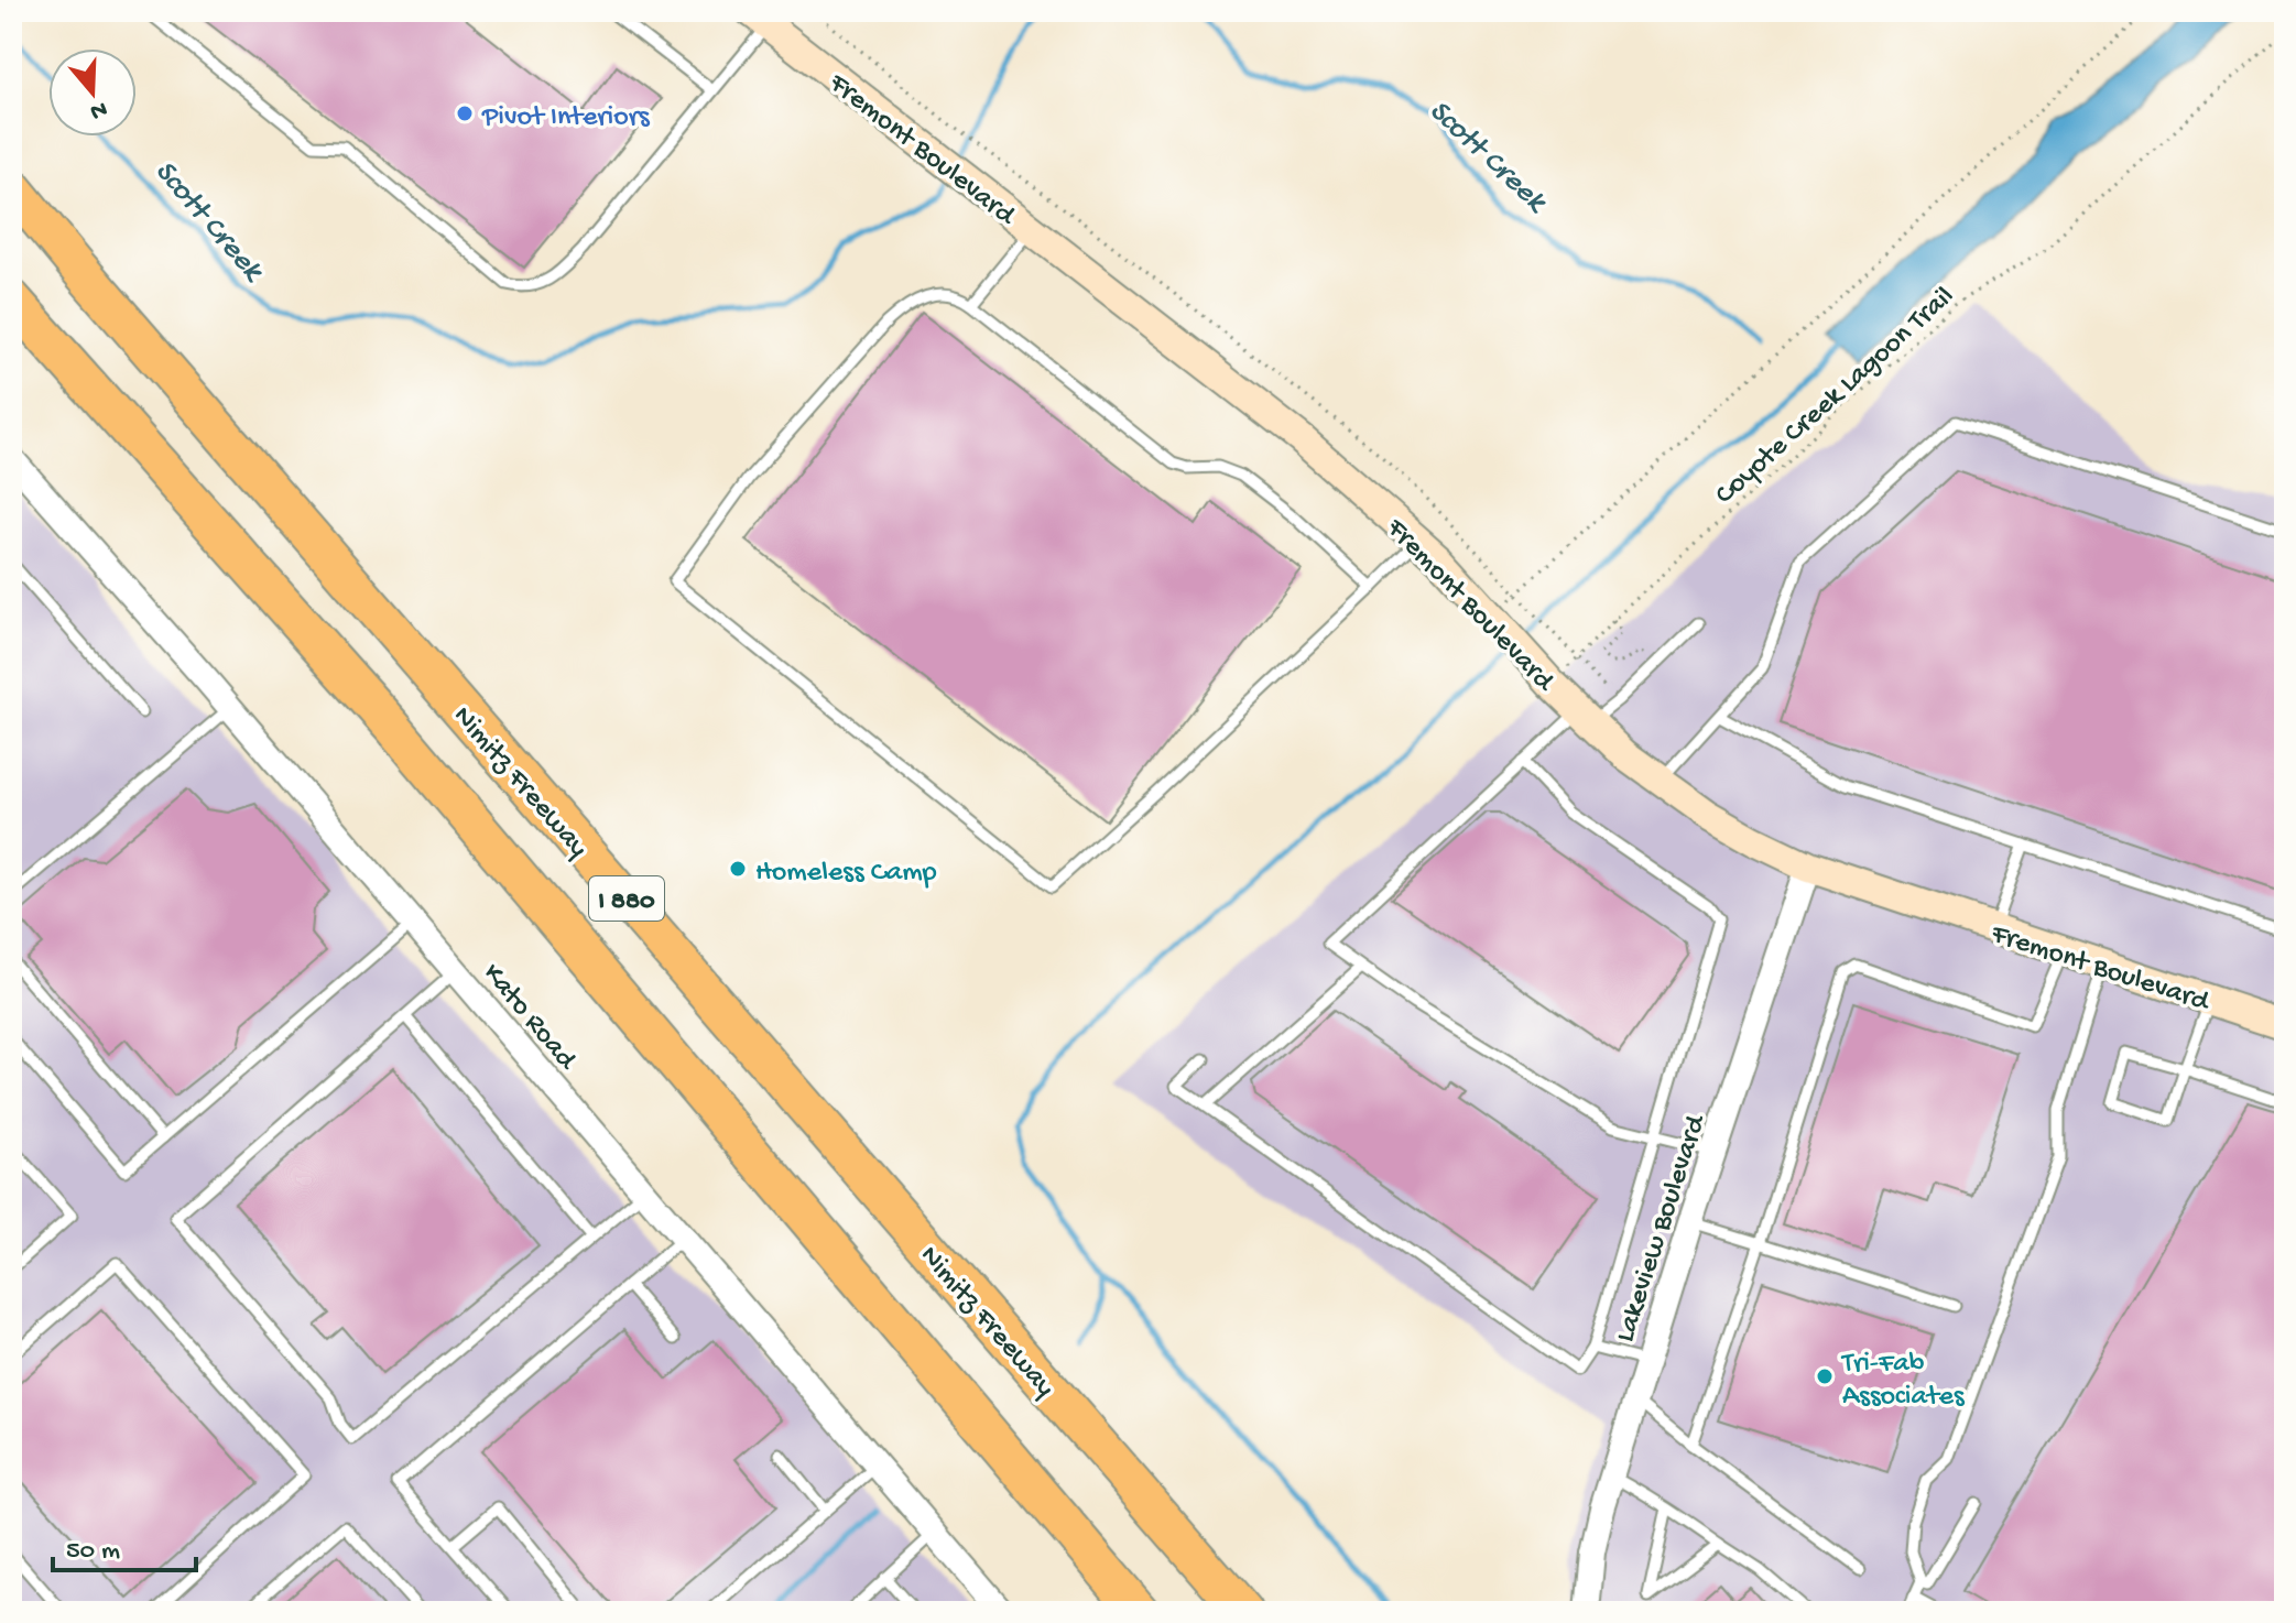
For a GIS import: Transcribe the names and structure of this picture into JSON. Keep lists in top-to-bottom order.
{
  "streets": {
    "highway": ["Nimitz Freeway", "I 880"],
    "main road": ["Fremont Boulevard"],
    "street": ["Kato Road", "Lakeview Boulevard"],
    "path": ["Coyote Creek Lagoon Trail"]
  },
  "crossings": [
    ["Fremont Boulevard", "Coyote Creek Lagoon Trail"],
    ["Fremont Boulevard", "Lakeview Boulevard"]
  ],
  "water": ["Scott Creek"],
  "places": ["Pivot Interiors", "Homeless Camp", "Tri-Fab Associates"],
  "scale_bar": "50 m",
  "north": "bottom"
}
